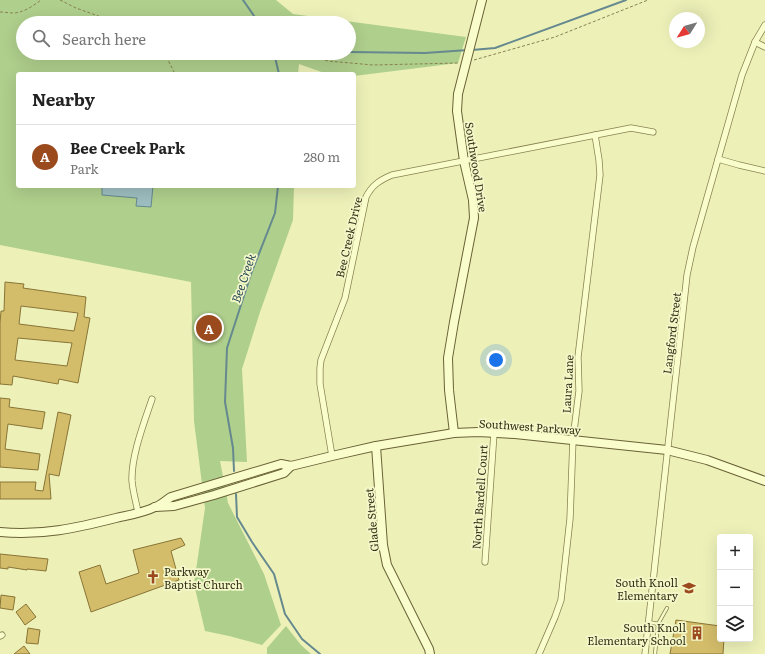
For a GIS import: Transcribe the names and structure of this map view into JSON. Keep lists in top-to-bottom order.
{
  "streets": {
    "main road": ["Southwood Drive", "Southwest Parkway", "Glade Street"],
    "street": [
      "Bee Creek Drive",
      "Langford Street",
      "Laura Lane",
      "North Bardell Court"
    ]
  },
  "crossings": [
    ["Southwood Drive", "Bee Creek Drive"],
    ["Southwood Drive", "Southwest Parkway"],
    ["Bee Creek Drive", "Laura Lane"],
    ["Bee Creek Drive", "Southwest Parkway"],
    ["Langford Street", "Southwest Parkway"],
    ["Laura Lane", "Southwest Parkway"],
    ["Southwest Parkway", "North Bardell Court"],
    ["Southwest Parkway", "Glade Street"]
  ],
  "water": ["Bee Creek"],
  "places": {
    "church": ["Parkway Baptist Church"],
    "school or university": ["South Knoll Elementary"],
    "building": ["South Knoll Elementary School"]
  },
  "north": "bottom left",
  "page": {
    "search": "Search here",
    "heading": "Nearby",
    "list": [
      {
        "mark": "A",
        "name": "Bee Creek Park",
        "note": "Park",
        "value": "280 m"
      }
    ],
    "pins": "A",
    "map_buttons": ["+", "−"]
  }
}
